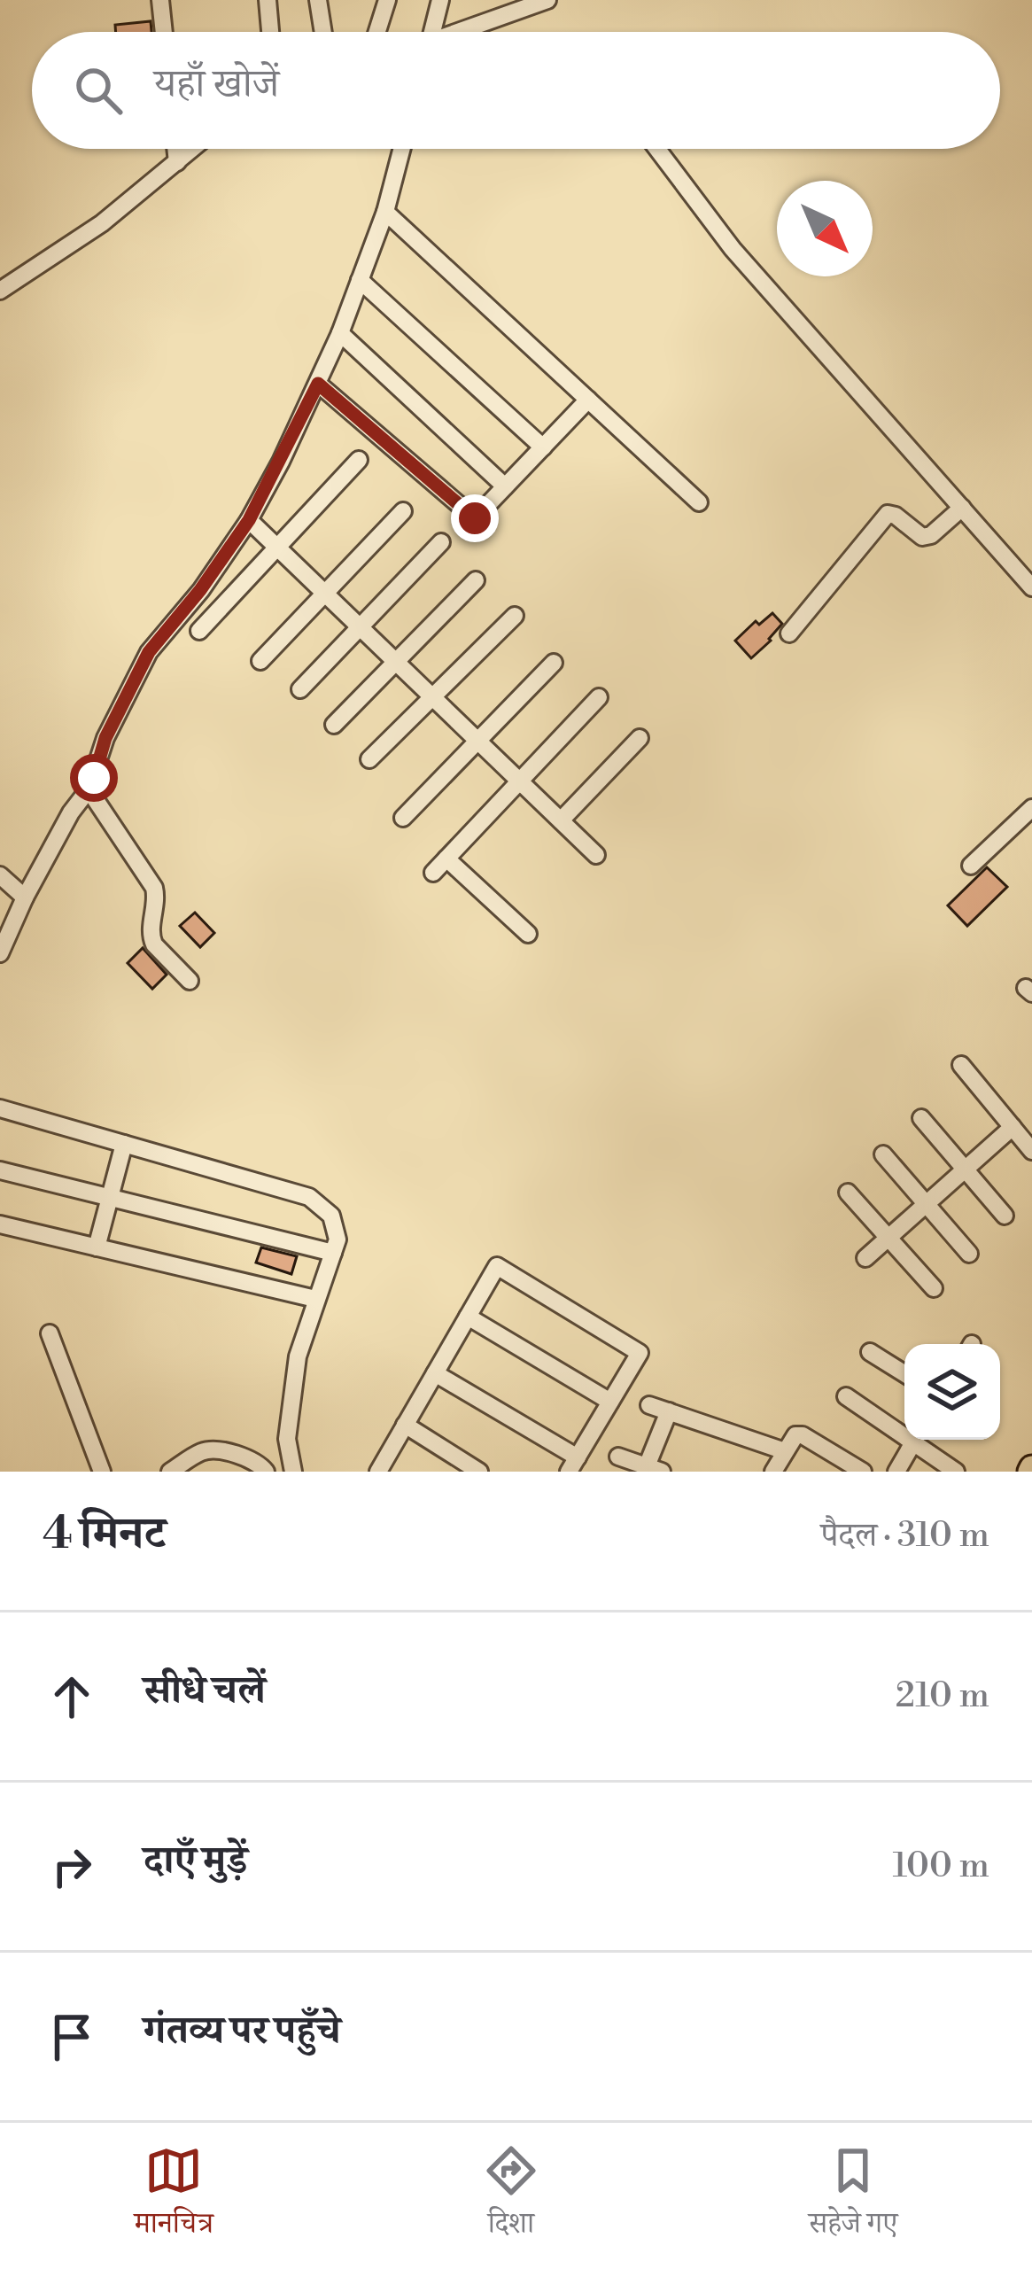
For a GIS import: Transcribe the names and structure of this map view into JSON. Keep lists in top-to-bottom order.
{
  "north": "bottom right",
  "page": {
    "search": "यहाँ खोजें",
    "heading": ["4 मिनट", "पैदल · 310 m"],
    "list": [
      ["सीधे चलें", "210 m"],
      ["दाएँ मुड़ें", "100 m"],
      "गंतव्य पर पहुँचे"
    ],
    "nav": ["मानचित्र", "दिशा", "सहेजे गए"]
  }
}
